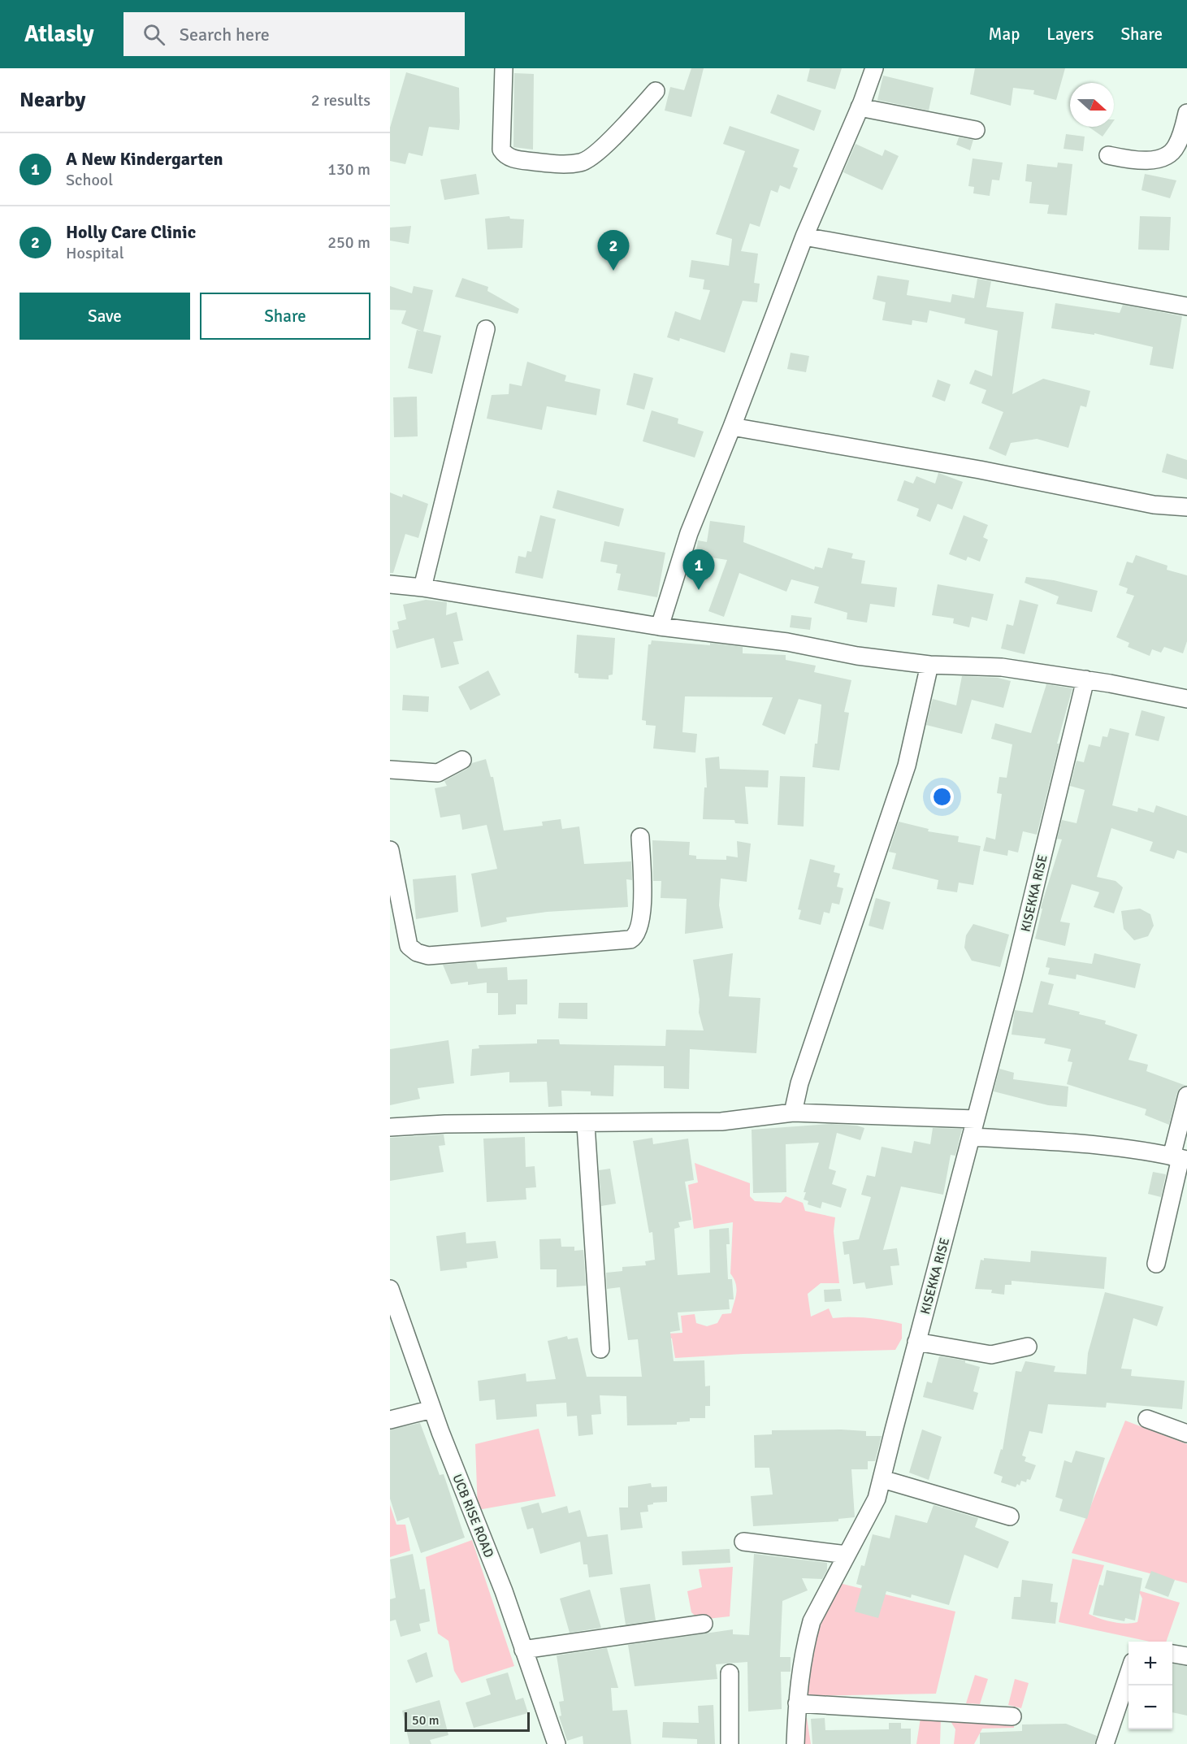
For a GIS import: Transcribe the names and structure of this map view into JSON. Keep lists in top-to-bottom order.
{
  "streets": {
    "street": ["KISEKKA RISE", "UCB RISE ROAD"]
  },
  "scale_bar": "50 m",
  "north": "right",
  "page": {
    "header": "Atlasly",
    "search": "Search here",
    "nav": ["Map", "Layers", "Share"],
    "heading": ["Nearby", "2 results"],
    "list": [
      {
        "mark": "1",
        "name": "A New Kindergarten",
        "note": "School",
        "value": "130 m"
      },
      {
        "mark": "2",
        "name": "Holly Care Clinic",
        "note": "Hospital",
        "value": "250 m"
      }
    ],
    "pins": ["2", "1"],
    "buttons": ["Save", "Share"],
    "map_buttons": ["+", "−"],
    "scale": "50 m"
  }
}
